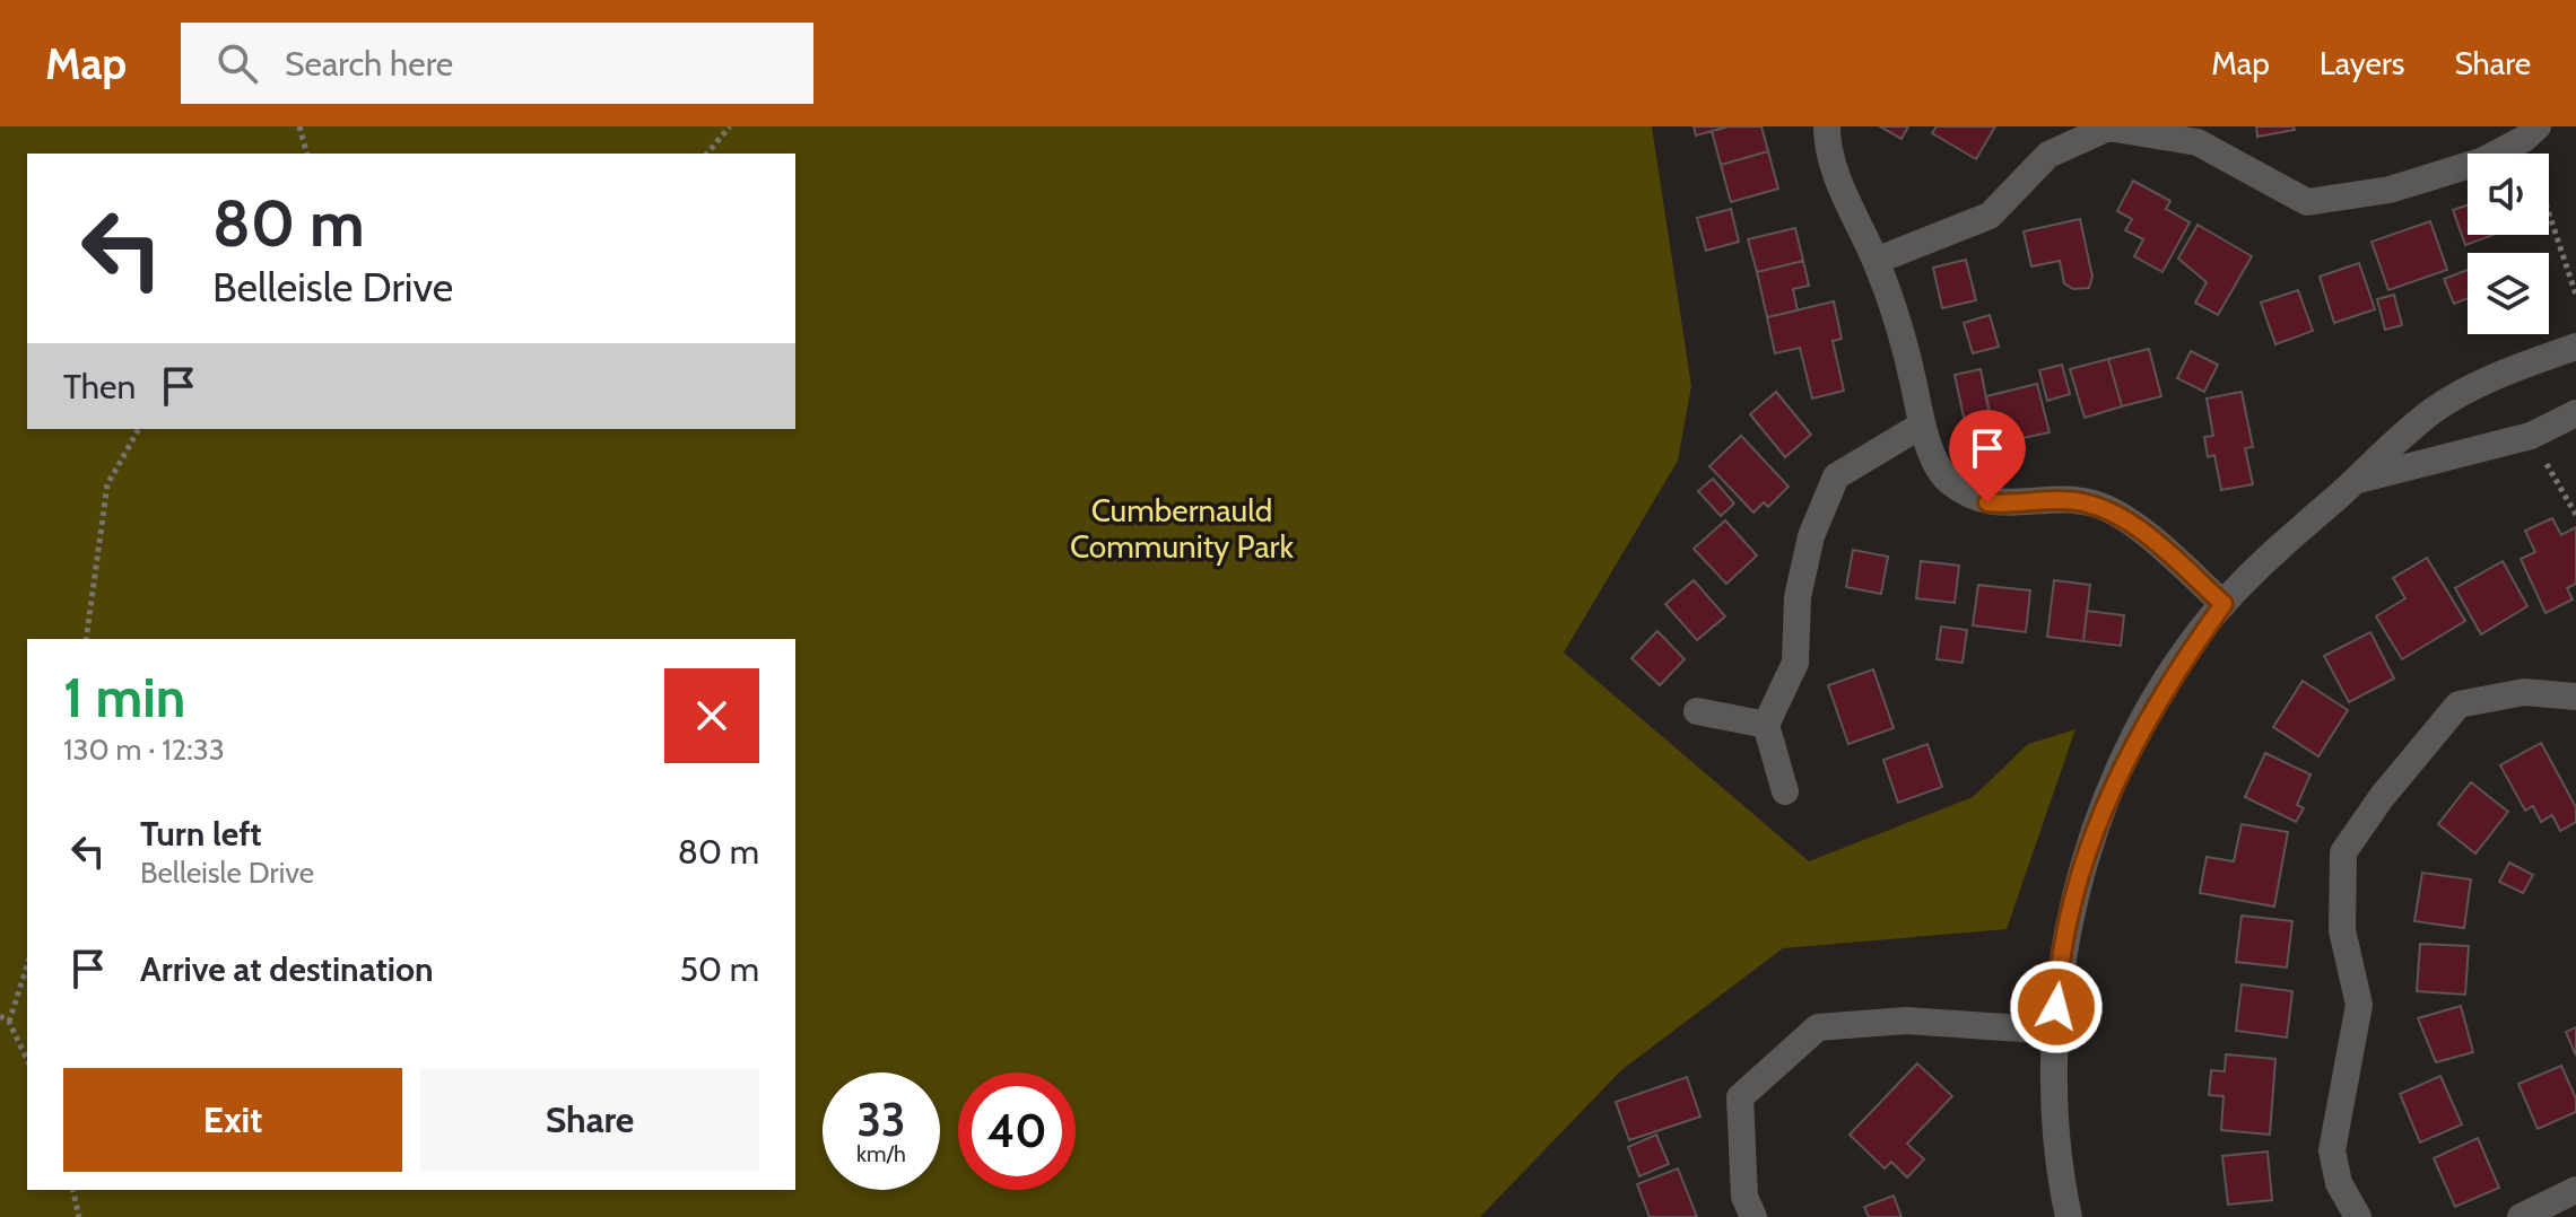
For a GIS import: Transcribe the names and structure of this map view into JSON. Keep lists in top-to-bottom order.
{
  "parks": ["Cumbernauld Community Park"],
  "page": {
    "header": "Map",
    "search": "Search here",
    "nav": ["Map", "Layers", "Share"],
    "turn": ["80 m", "Belleisle Drive"],
    "then": "Then",
    "heading": ["1 min", "130 m · 12:33"],
    "list": [
      {
        "name": "Turn left",
        "note": "Belleisle Drive",
        "value": "80 m"
      },
      {
        "name": "Arrive at destination",
        "value": "50 m"
      }
    ],
    "buttons": ["Exit", "Share"],
    "speed": "33 km/h",
    "limit": "40"
  }
}
